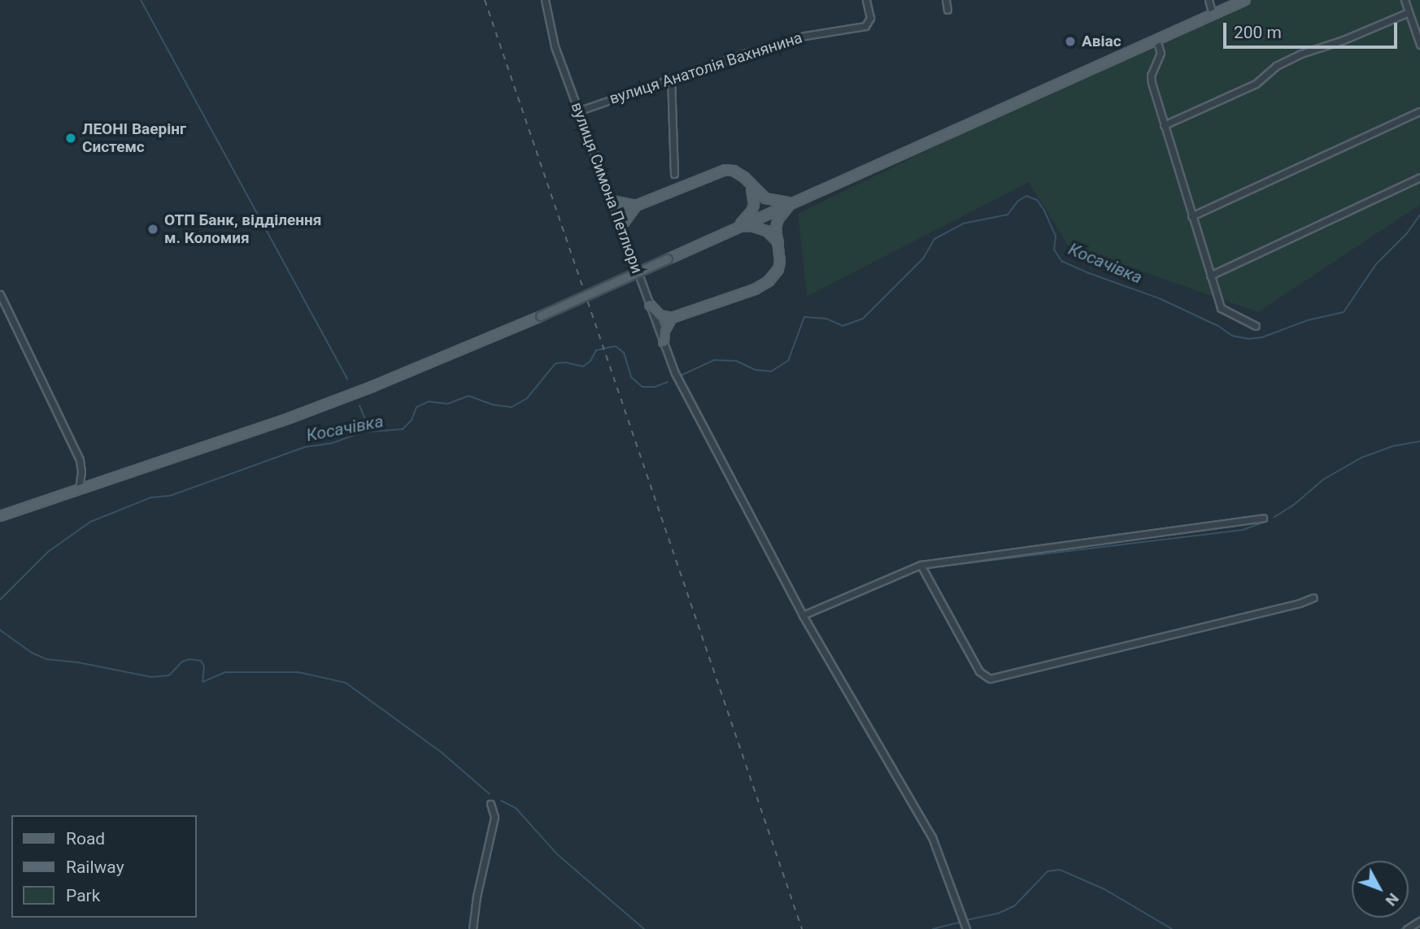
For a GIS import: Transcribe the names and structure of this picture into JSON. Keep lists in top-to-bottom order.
{
  "streets": {
    "street": ["вулиця Анатолія Вахнянина", "вулиця Симона Петлюри"]
  },
  "crossings": [
    ["вулиця Анатолія Вахнянина", "вулиця Симона Петлюри"]
  ],
  "water": ["Косачівка"],
  "places": ["Авіас", "ЛЕОНІ Ваерінг Системс", "ОТП Банк, відділення м. Коломия"],
  "legend": ["Road", "Railway", "Park"],
  "scale_bar": "200 m",
  "north": "bottom right"
}
